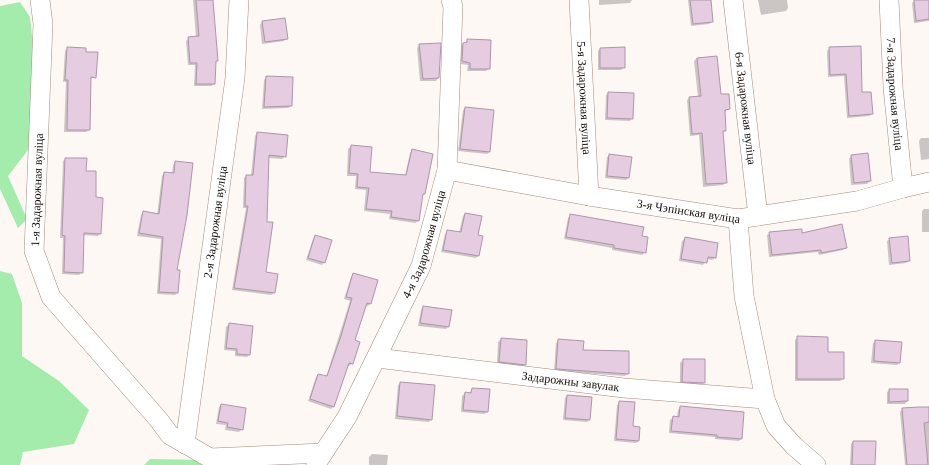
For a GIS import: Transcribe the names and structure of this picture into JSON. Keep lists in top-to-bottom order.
{
  "streets": {
    "street": [
      "7-я Задарожная вуліца",
      "5-я Задарожная вуліца",
      "6-я Задарожная вуліца",
      "1-я Задарожная вуліца",
      "3-я Чэпінская вуліца",
      "2-я Задарожная вуліца",
      "4-я Задарожная вуліца",
      "Задарожны завулак"
    ]
  },
  "crossings": [
    ["7-я Задарожная вуліца", "3-я Чэпінская вуліца"],
    ["5-я Задарожная вуліца", "3-я Чэпінская вуліца"],
    ["6-я Задарожная вуліца", "3-я Чэпінская вуліца"],
    ["1-я Задарожная вуліца", "2-я Задарожная вуліца"],
    ["1-я Задарожная вуліца", "4-я Задарожная вуліца"],
    ["3-я Чэпінская вуліца", "4-я Задарожная вуліца"],
    ["4-я Задарожная вуліца", "Задарожны завулак"]
  ]
}
